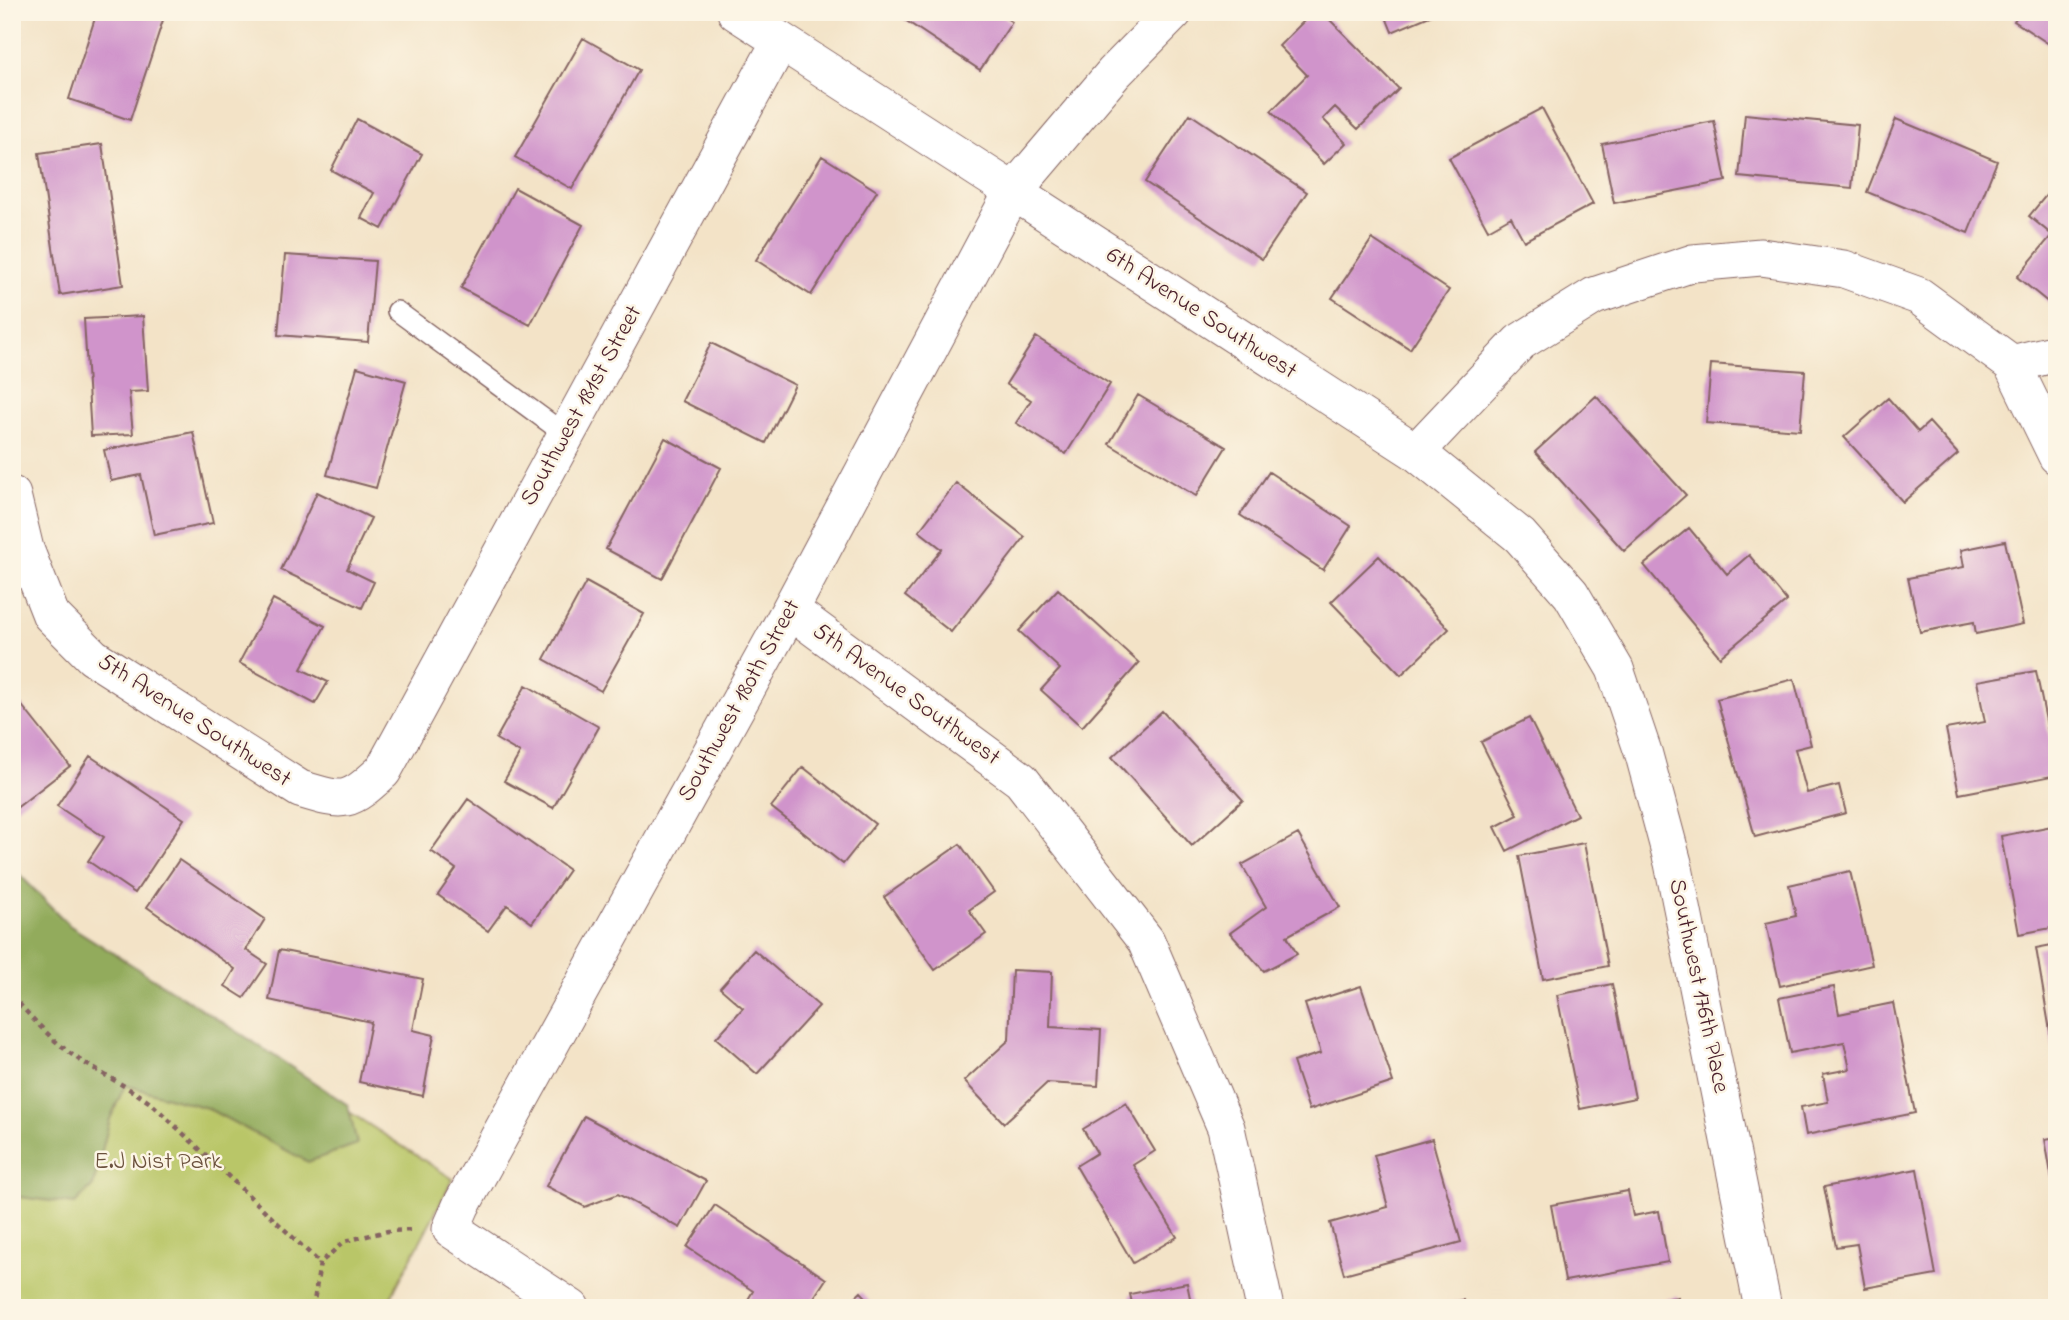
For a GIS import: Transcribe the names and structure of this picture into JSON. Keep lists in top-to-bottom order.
{
  "streets": {
    "street": [
      "6th Avenue Southwest",
      "Southwest 181st Street",
      "5th Avenue Southwest",
      "Southwest 180th Street",
      "Southwest 176th Place"
    ]
  },
  "crossings": [
    ["6th Avenue Southwest", "Southwest 181st Street"],
    ["6th Avenue Southwest", "Southwest 180th Street"],
    ["6th Avenue Southwest", "Southwest 176th Place"],
    ["Southwest 181st Street", "5th Avenue Southwest"],
    ["5th Avenue Southwest", "Southwest 180th Street"]
  ],
  "parks": ["E.J Nist Park"]
}
